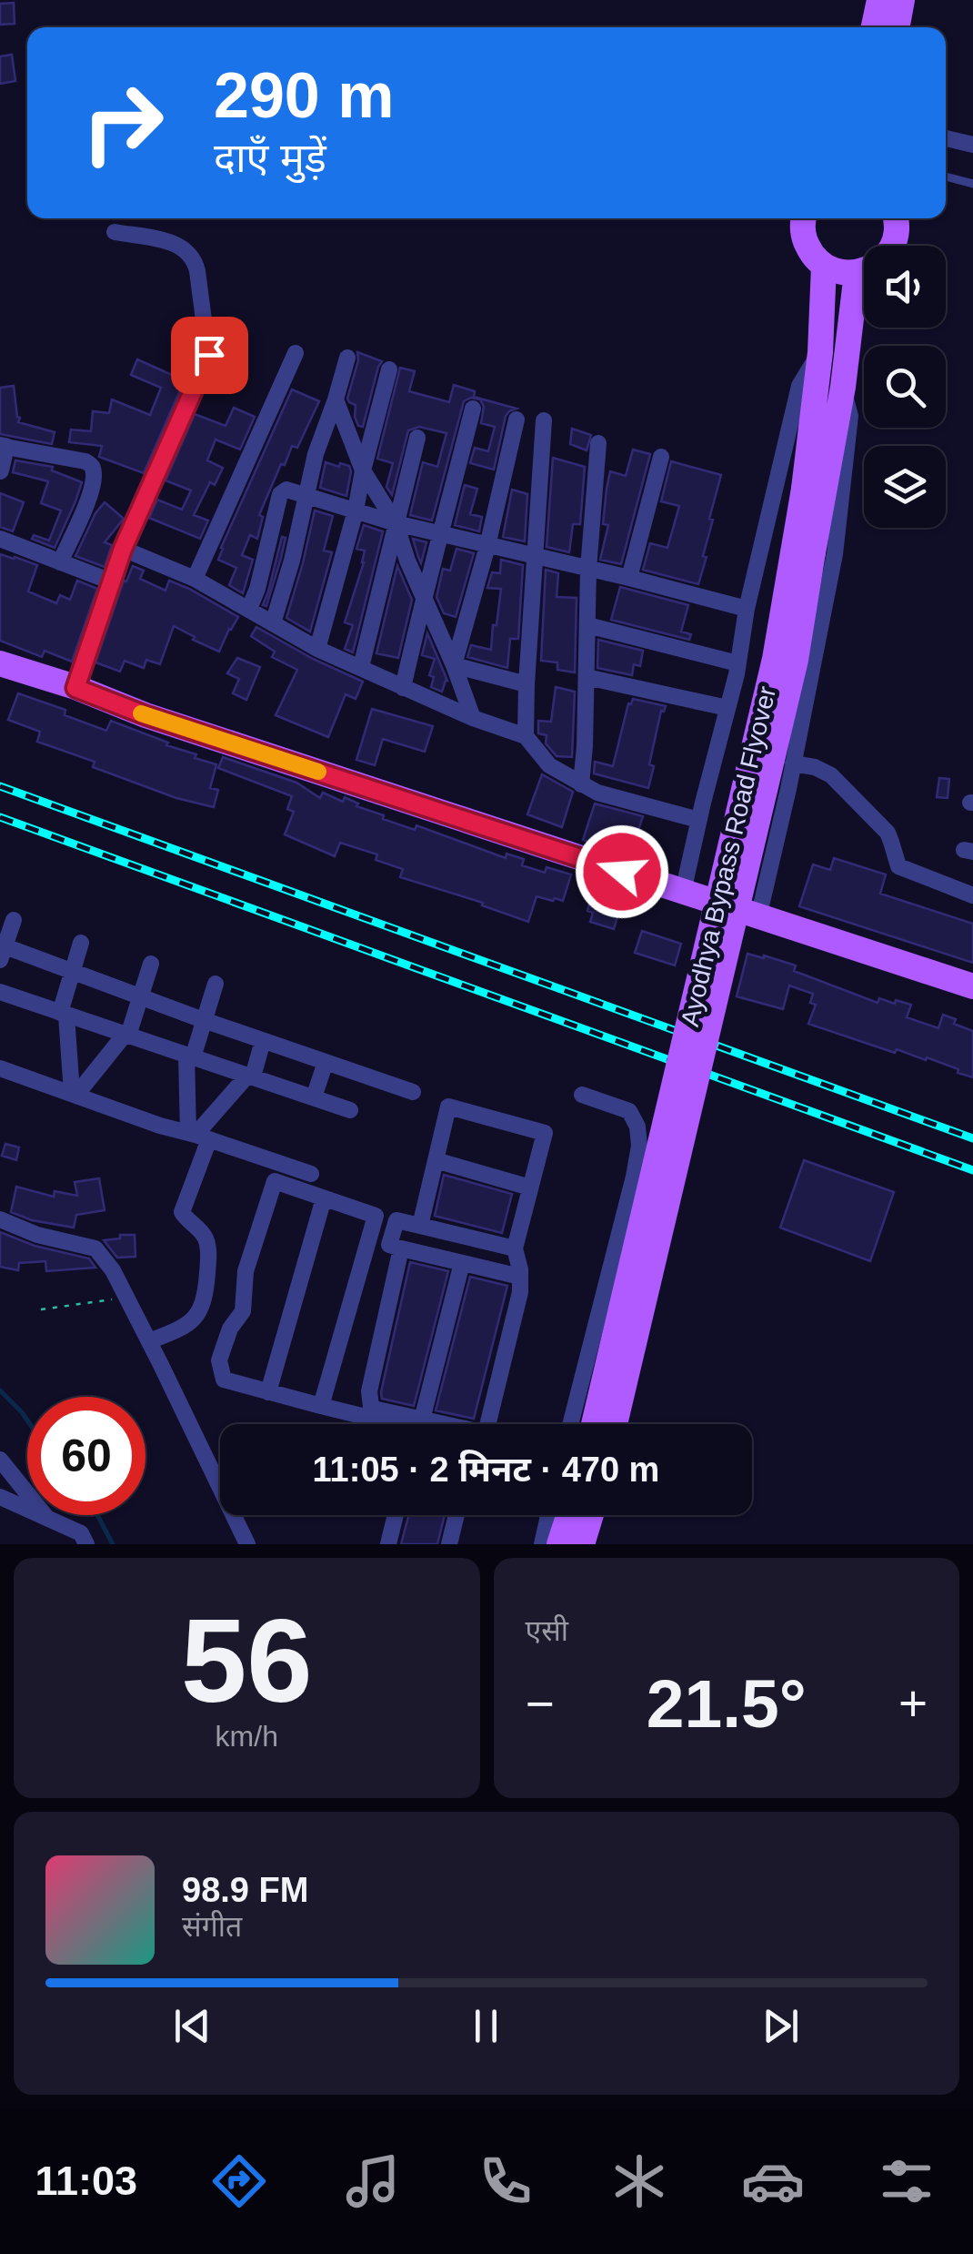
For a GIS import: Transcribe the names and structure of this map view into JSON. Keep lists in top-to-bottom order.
{
  "streets": {
    "main road": ["Ayodhya Bypass Road Flyover"]
  },
  "page": {
    "turn": ["290 m", "दाएँ मुड़ें"],
    "limit": "60",
    "trip": "11:05 · 2 मिनट · 470 m",
    "tile": [
      ["56", "km/h"],
      "एसी"
    ],
    "heat": ["−", "21.5°", "+"],
    "song": ["98.9 FM", "संगीत"],
    "tabs": "11:03"
  }
}
